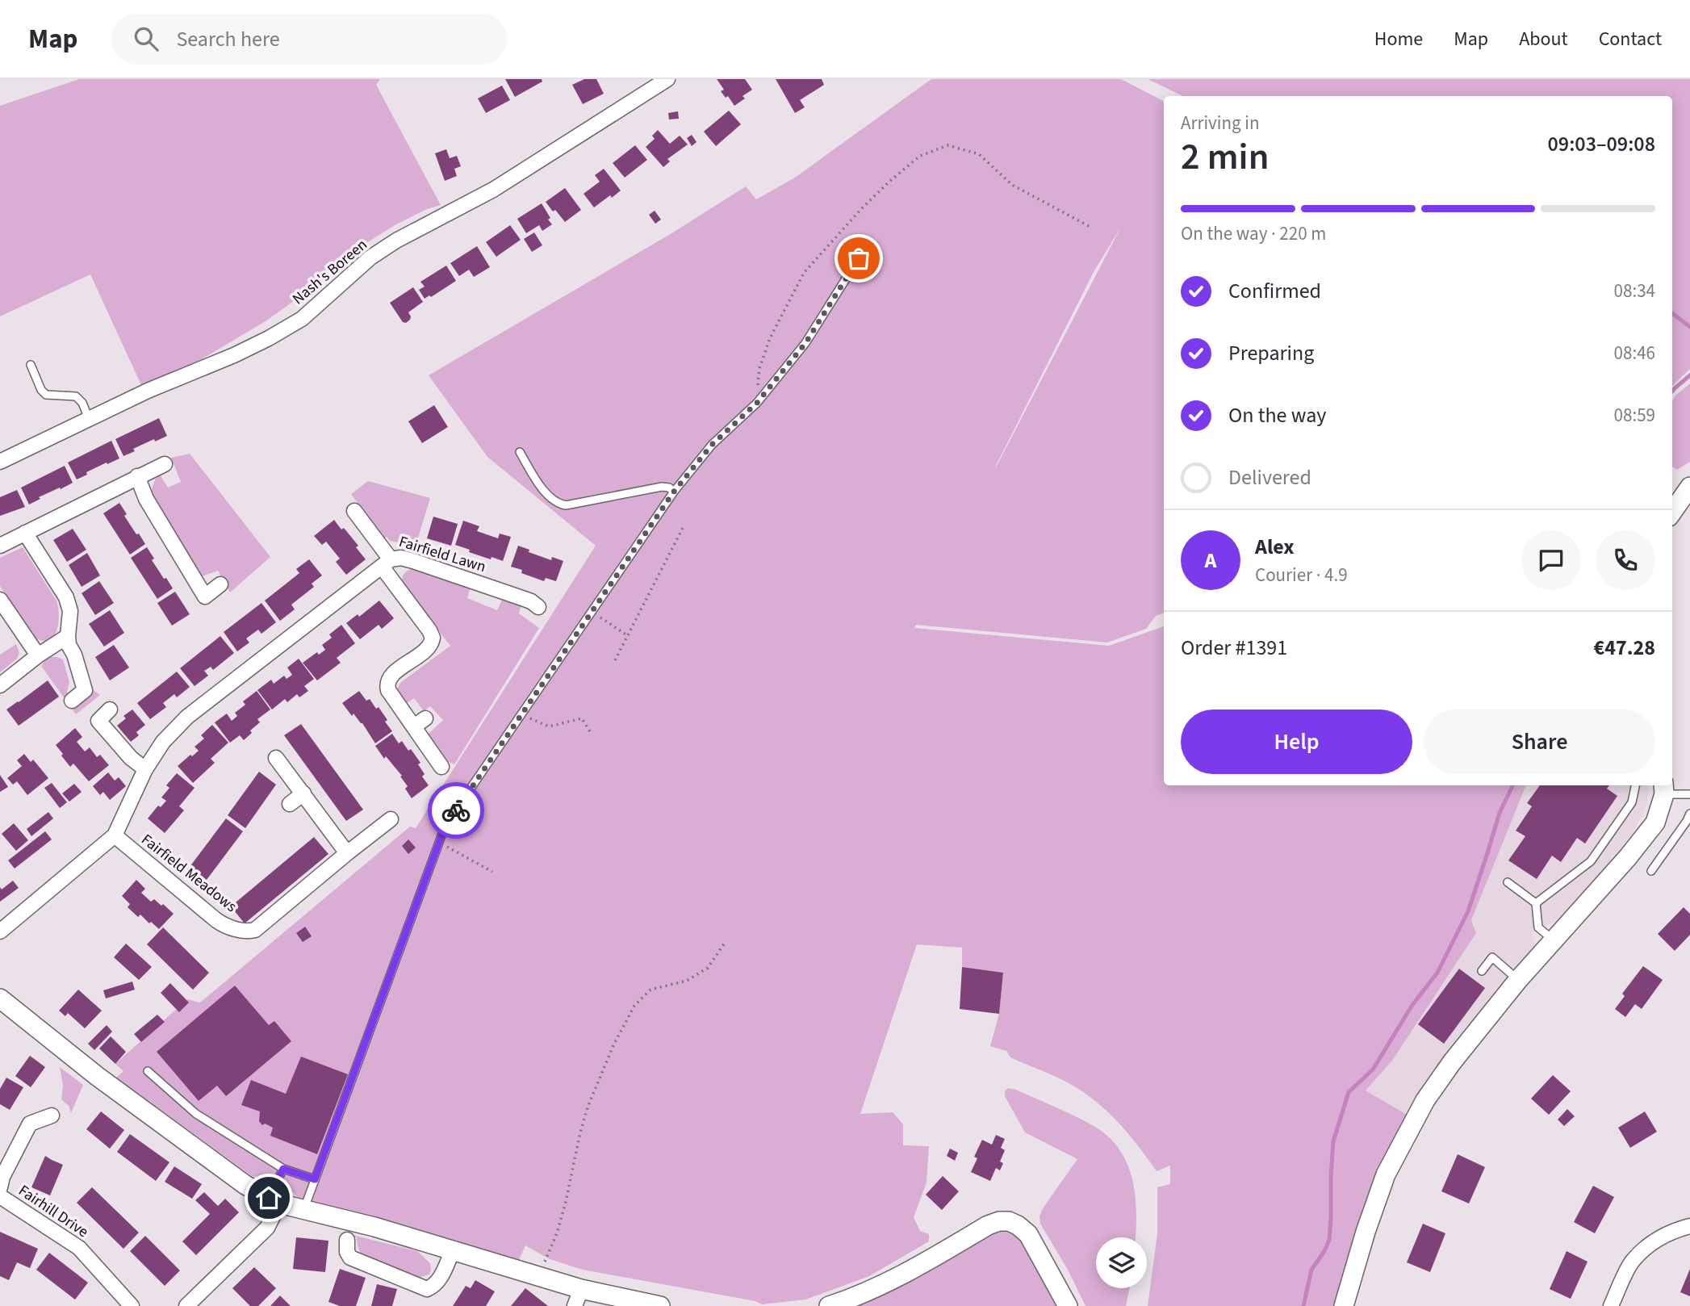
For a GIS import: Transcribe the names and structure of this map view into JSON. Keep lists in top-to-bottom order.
{
  "streets": {
    "street": [
      "Nash's Boreen",
      "Fairfield Lawn",
      "Fairfield Meadows",
      "Fairhill Drive"
    ]
  },
  "page": {
    "header": "Map",
    "search": "Search here",
    "nav": [
      "Home",
      "Map",
      "About",
      "Contact"
    ],
    "heading": ["2 min", "Arriving in", "09:03–09:08"],
    "panel": [
      "Alex",
      "Courier · 4.9",
      "Order #1391",
      "€47.28"
    ],
    "bar": "On the way · 220 m",
    "list": [
      ["Confirmed", "08:34"],
      ["Preparing", "08:46"],
      ["On the way", "08:59"],
      "Delivered"
    ],
    "round": "A",
    "buttons": ["Help", "Share"]
  }
}
